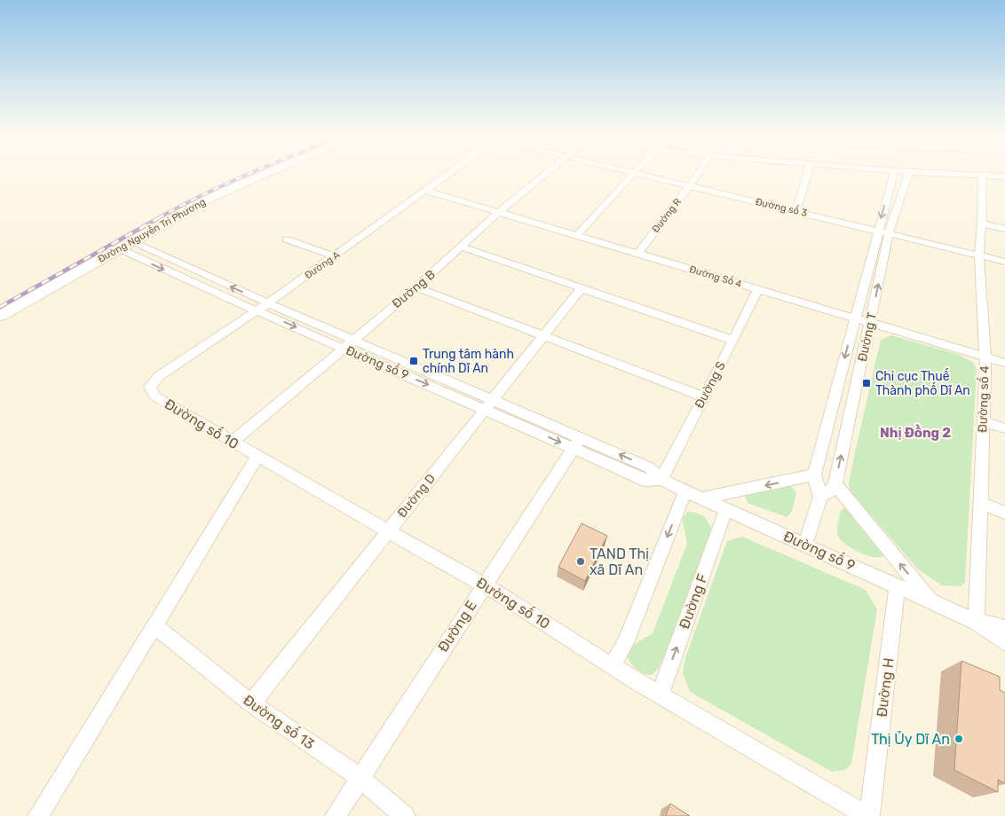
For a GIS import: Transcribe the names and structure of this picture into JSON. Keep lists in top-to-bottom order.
{
  "streets": {
    "main road": ["Đường Nguyễn Tri Phương"],
    "street": [
      "Đường số 3",
      "Đường R",
      "Đường A",
      "Đường Số 4",
      "Đường B",
      "Đường T",
      "Đường số 9",
      "Đường S",
      "Đường số 4",
      "Đường số 10",
      "Đường D",
      "Đường F",
      "Đường E",
      "Đường H",
      "Đường số 13"
    ]
  },
  "crossings": [
    ["Đường số 3", "Đường R"],
    ["Đường số 3", "Đường T"],
    ["Đường số 3", "Đường số 4"],
    ["Đường R", "Đường Số 4"],
    ["Đường Nguyễn Tri Phương", "Đường số 9"],
    ["Đường A", "Đường Số 4"],
    ["Đường A", "Đường số 9"],
    ["Đường A", "Đường số 10"],
    ["Đường Số 4", "Đường B"],
    ["Đường Số 4", "Đường T"],
    ["Đường Số 4", "Đường S"],
    ["Đường Số 4", "Đường số 4"],
    ["Đường B", "Đường số 9"],
    ["Đường B", "Đường số 10"],
    ["Đường số 9", "Đường S"],
    ["Đường số 9", "Đường số 4"],
    ["Đường số 9", "Đường D"],
    ["Đường số 9", "Đường F"],
    ["Đường số 9", "Đường E"],
    ["Đường số 9", "Đường H"],
    ["Đường số 10", "Đường D"],
    ["Đường số 10", "Đường F"],
    ["Đường số 10", "Đường E"],
    ["Đường số 10", "Đường H"],
    ["Đường D", "Đường số 13"],
    ["Đường E", "Đường số 13"]
  ],
  "districts": ["Nhị Đồng 2"],
  "places": {
    "transit": ["Trung tâm hành chính Dĩ An", "Chi cục Thuế Thành phố Dĩ An"],
    "other": ["TAND Thị xã Dĩ An", "Thị Ủy Dĩ An"]
  }
}
